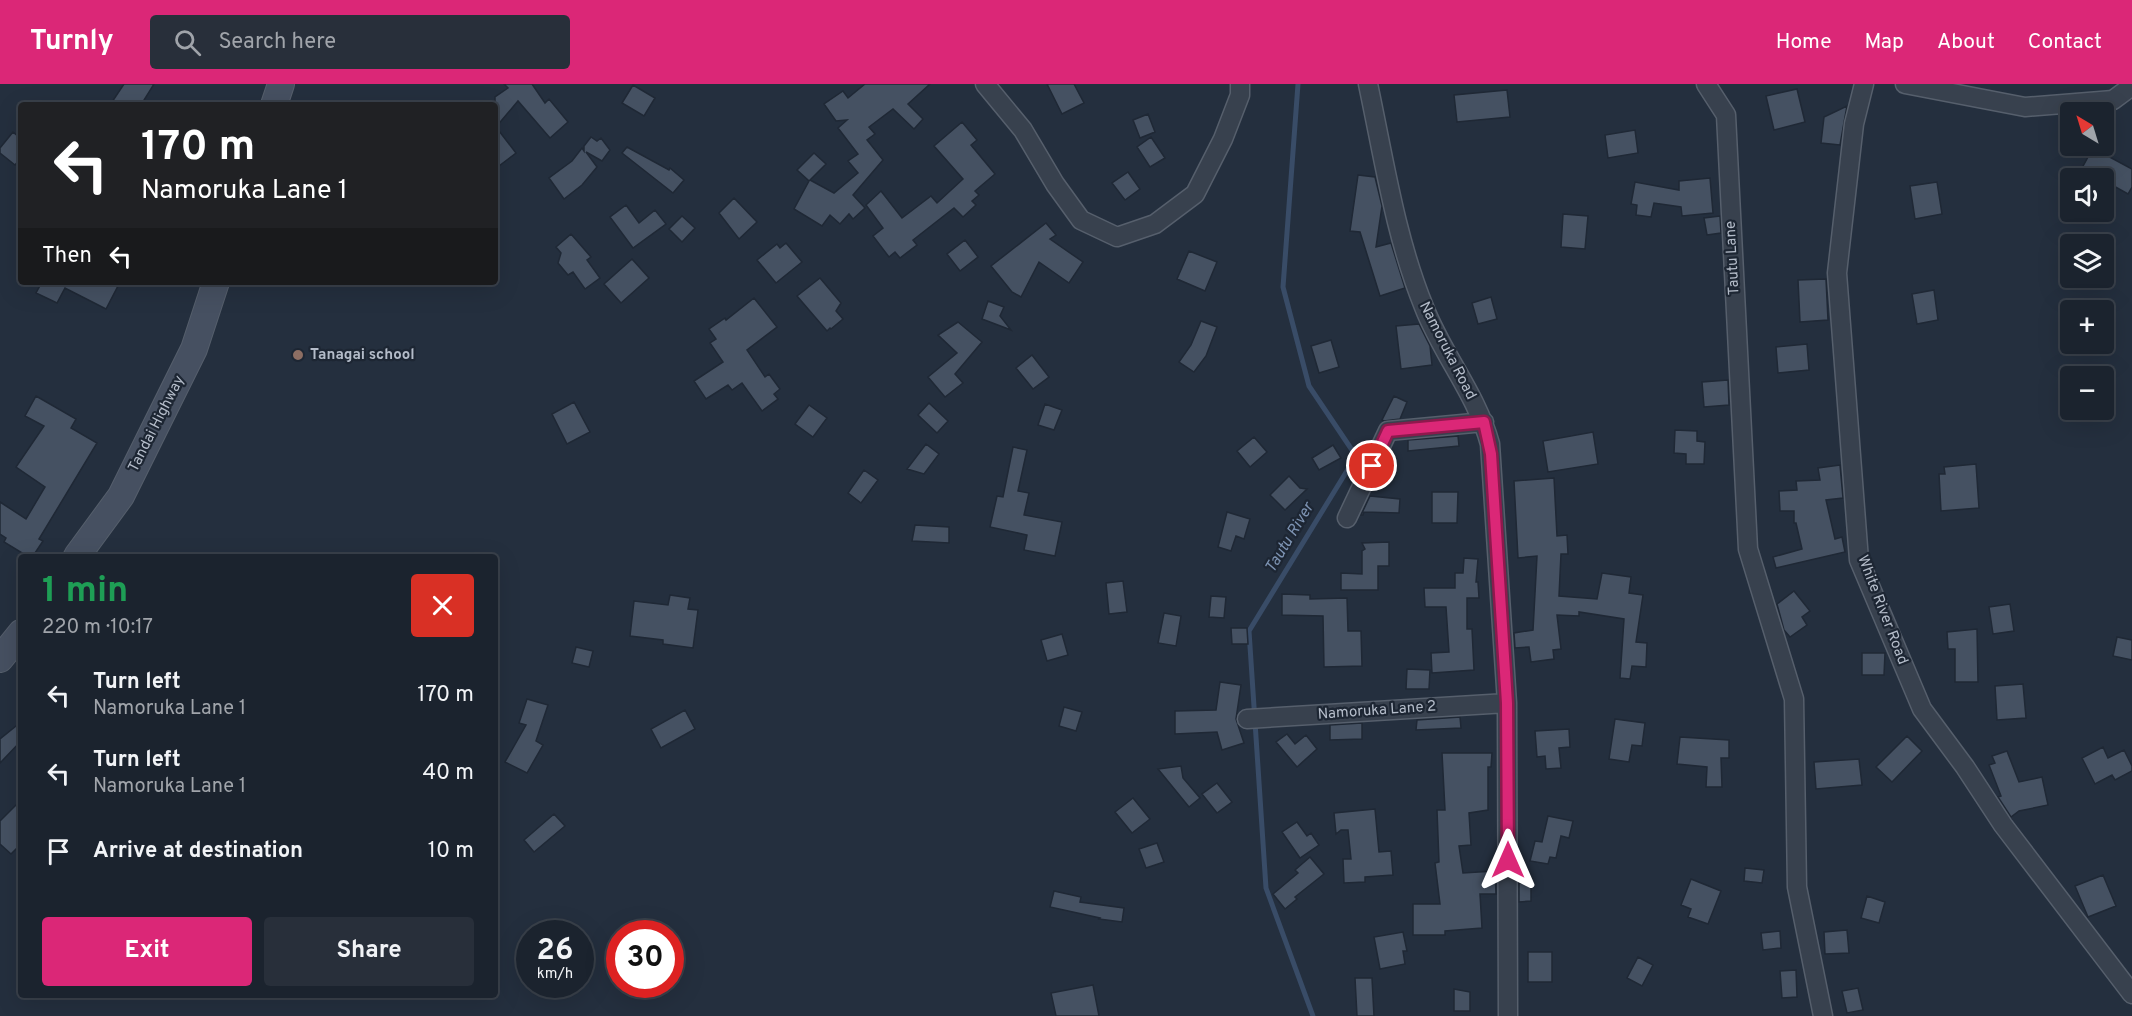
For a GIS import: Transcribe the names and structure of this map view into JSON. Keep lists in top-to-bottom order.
{
  "streets": {
    "main road": ["Tandai Highway"],
    "street": [
      "Tautu Lane",
      "Namoruka Road",
      "White River Road",
      "Namoruka Lane 2"
    ]
  },
  "crossings": [
    ["Namoruka Road", "Namoruka Lane 2"]
  ],
  "water": ["Tautu River"],
  "places": ["Tanagai school"],
  "north": "top left",
  "page": {
    "header": "Turnly",
    "search": "Search here",
    "nav": [
      "Home",
      "Map",
      "About",
      "Contact"
    ],
    "map_buttons": ["+", "−"],
    "turn": ["170 m", "Namoruka Lane 1"],
    "then": "Then",
    "heading": ["1 min", "220 m · 10:17"],
    "list": [
      {
        "name": "Turn left",
        "note": "Namoruka Lane 1",
        "value": "170 m"
      },
      {
        "name": "Turn left",
        "note": "Namoruka Lane 1",
        "value": "40 m"
      },
      {
        "name": "Arrive at destination",
        "value": "10 m"
      }
    ],
    "buttons": ["Exit", "Share"],
    "speed": "26 km/h",
    "limit": "30"
  }
}
